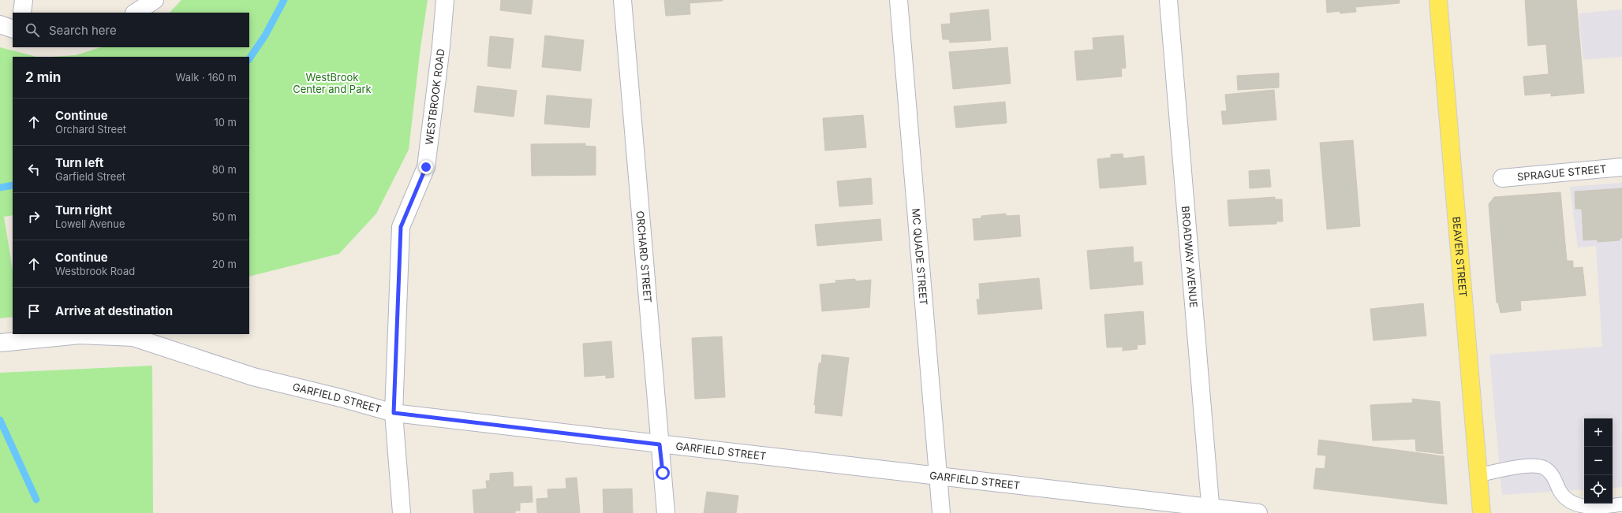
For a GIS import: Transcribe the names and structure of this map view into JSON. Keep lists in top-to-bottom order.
{
  "streets": {
    "main road": ["BEAVER STREET"],
    "street": [
      "WESTBROOK ROAD",
      "SPRAGUE STREET",
      "ORCHARD STREET",
      "MC QUADE STREET",
      "BROADWAY AVENUE",
      "GARFIELD STREET"
    ]
  },
  "crossings": [
    ["WESTBROOK ROAD", "GARFIELD STREET"],
    ["ORCHARD STREET", "GARFIELD STREET"],
    ["MC QUADE STREET", "GARFIELD STREET"],
    ["BROADWAY AVENUE", "GARFIELD STREET"]
  ],
  "parks": ["WestBrook Center and Park"],
  "page": {
    "search": "Search here",
    "heading": ["2 min", "Walk · 160 m"],
    "list": [
      ["Continue", "Orchard Street", "10 m"],
      ["Turn left", "Garfield Street", "80 m"],
      ["Turn right", "Lowell Avenue", "50 m"],
      ["Continue", "Westbrook Road", "20 m"],
      "Arrive at destination"
    ],
    "map_buttons": ["+", "−"]
  }
}
